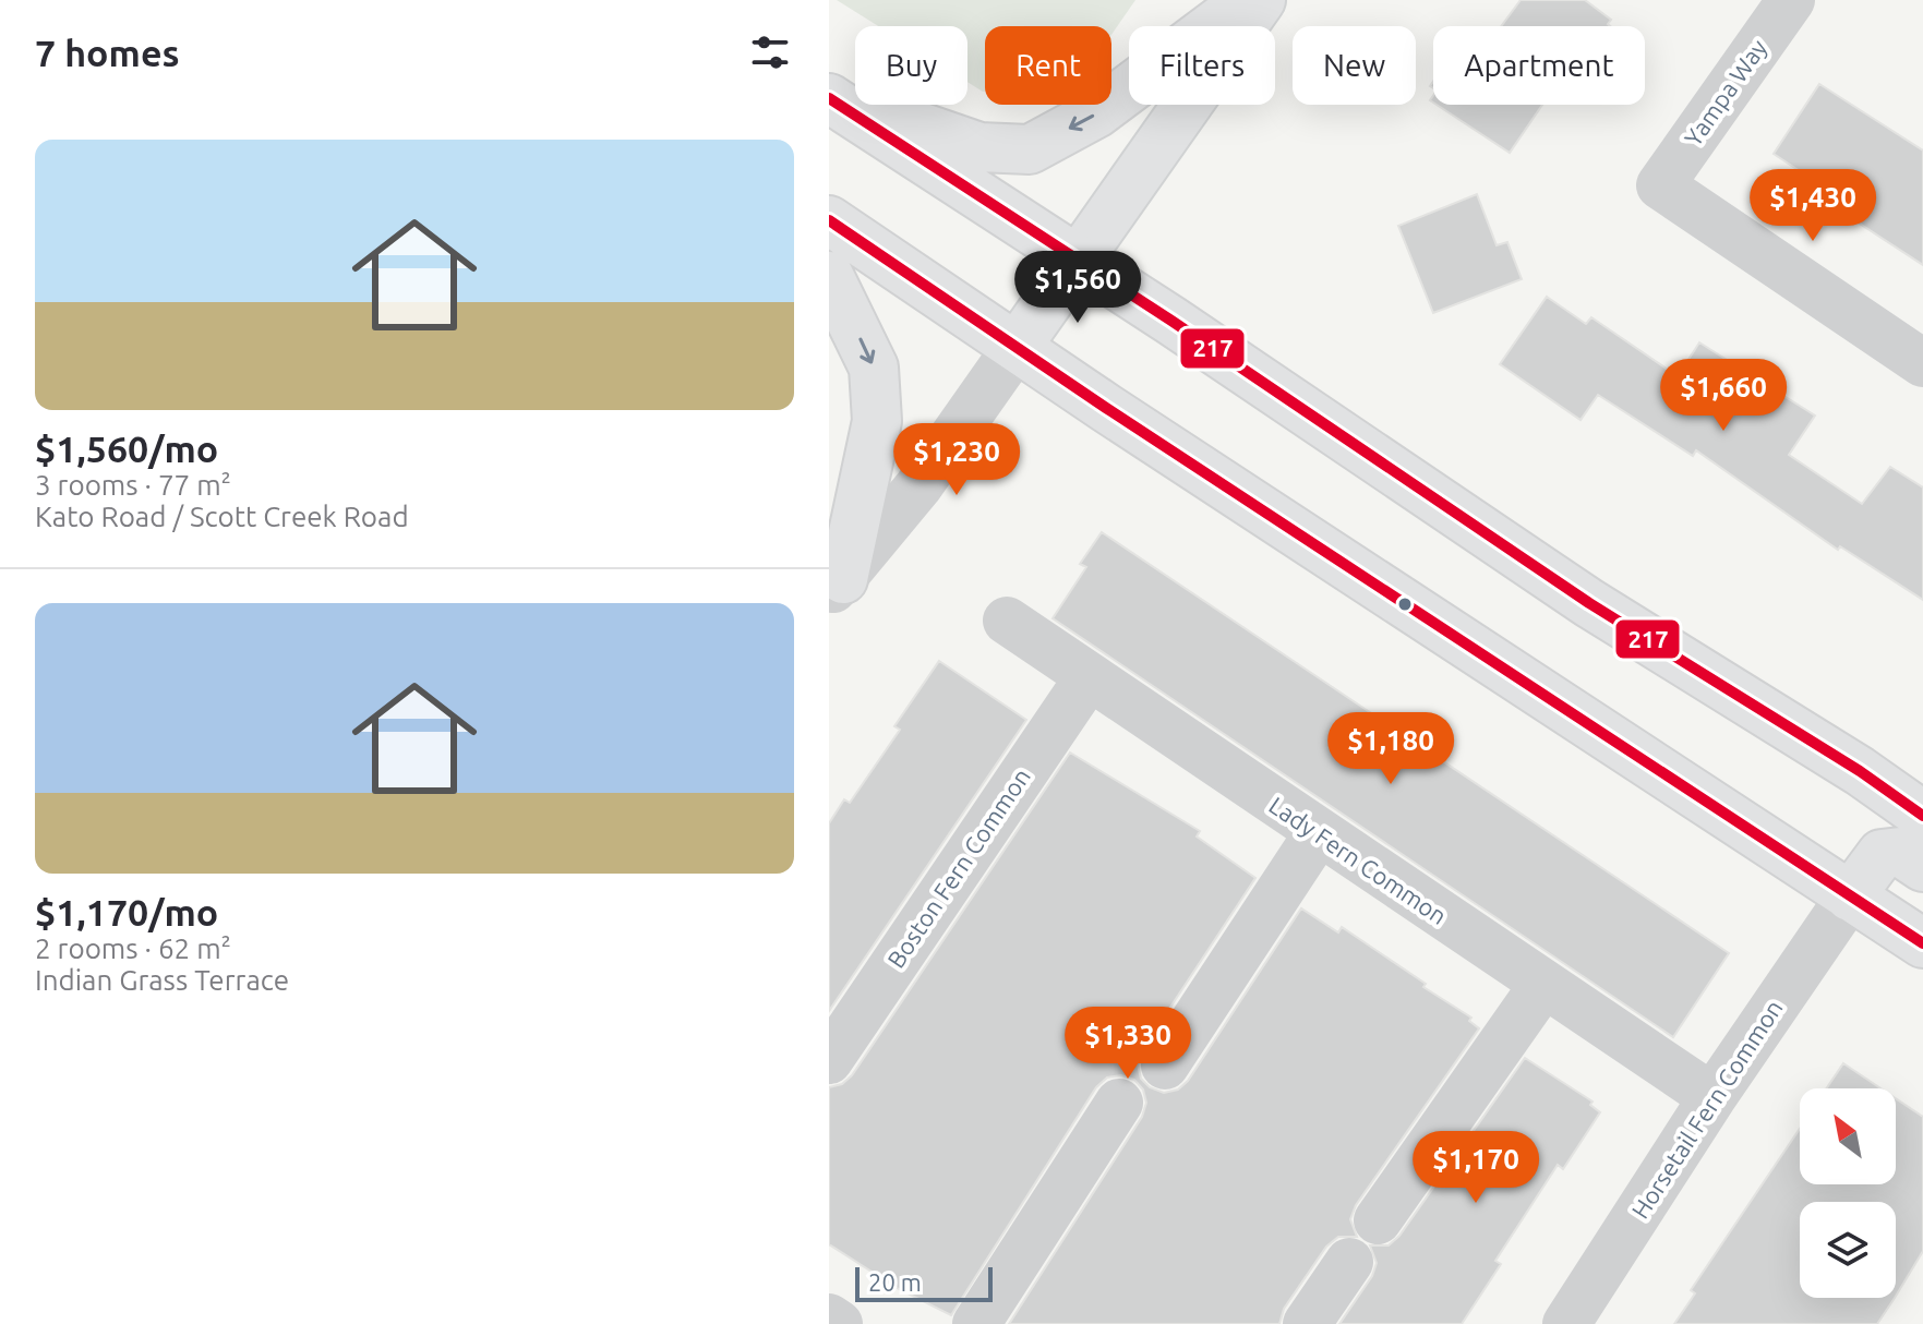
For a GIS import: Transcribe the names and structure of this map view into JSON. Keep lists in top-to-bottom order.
{
  "streets": {
    "street": [
      "Yampa Way",
      "Lady Fern Common",
      "Boston Fern Common",
      "Horsetail Fern Common"
    ]
  },
  "crossings": [
    ["Lady Fern Common", "Boston Fern Common"],
    ["Lady Fern Common", "Horsetail Fern Common"]
  ],
  "lines": ["transit line 217"],
  "scale_bar": "20 m",
  "north": "top left",
  "page": {
    "heading": "7 homes",
    "chip": [
      "Buy",
      "Rent",
      "Filters",
      "New",
      "Apartment"
    ],
    "list": [
      {
        "name": "$1,560/mo",
        "note": "3 rooms · 77 m² · Kato Road / Scott Creek Road"
      },
      {
        "name": "$1,170/mo",
        "note": "2 rooms · 62 m² · Indian Grass Terrace"
      }
    ],
    "price": [
      "$1,430",
      "$1,560",
      "$1,660",
      "$1,230",
      "$1,180",
      "$1,330",
      "$1,170"
    ],
    "scale": "20 m"
  }
}
